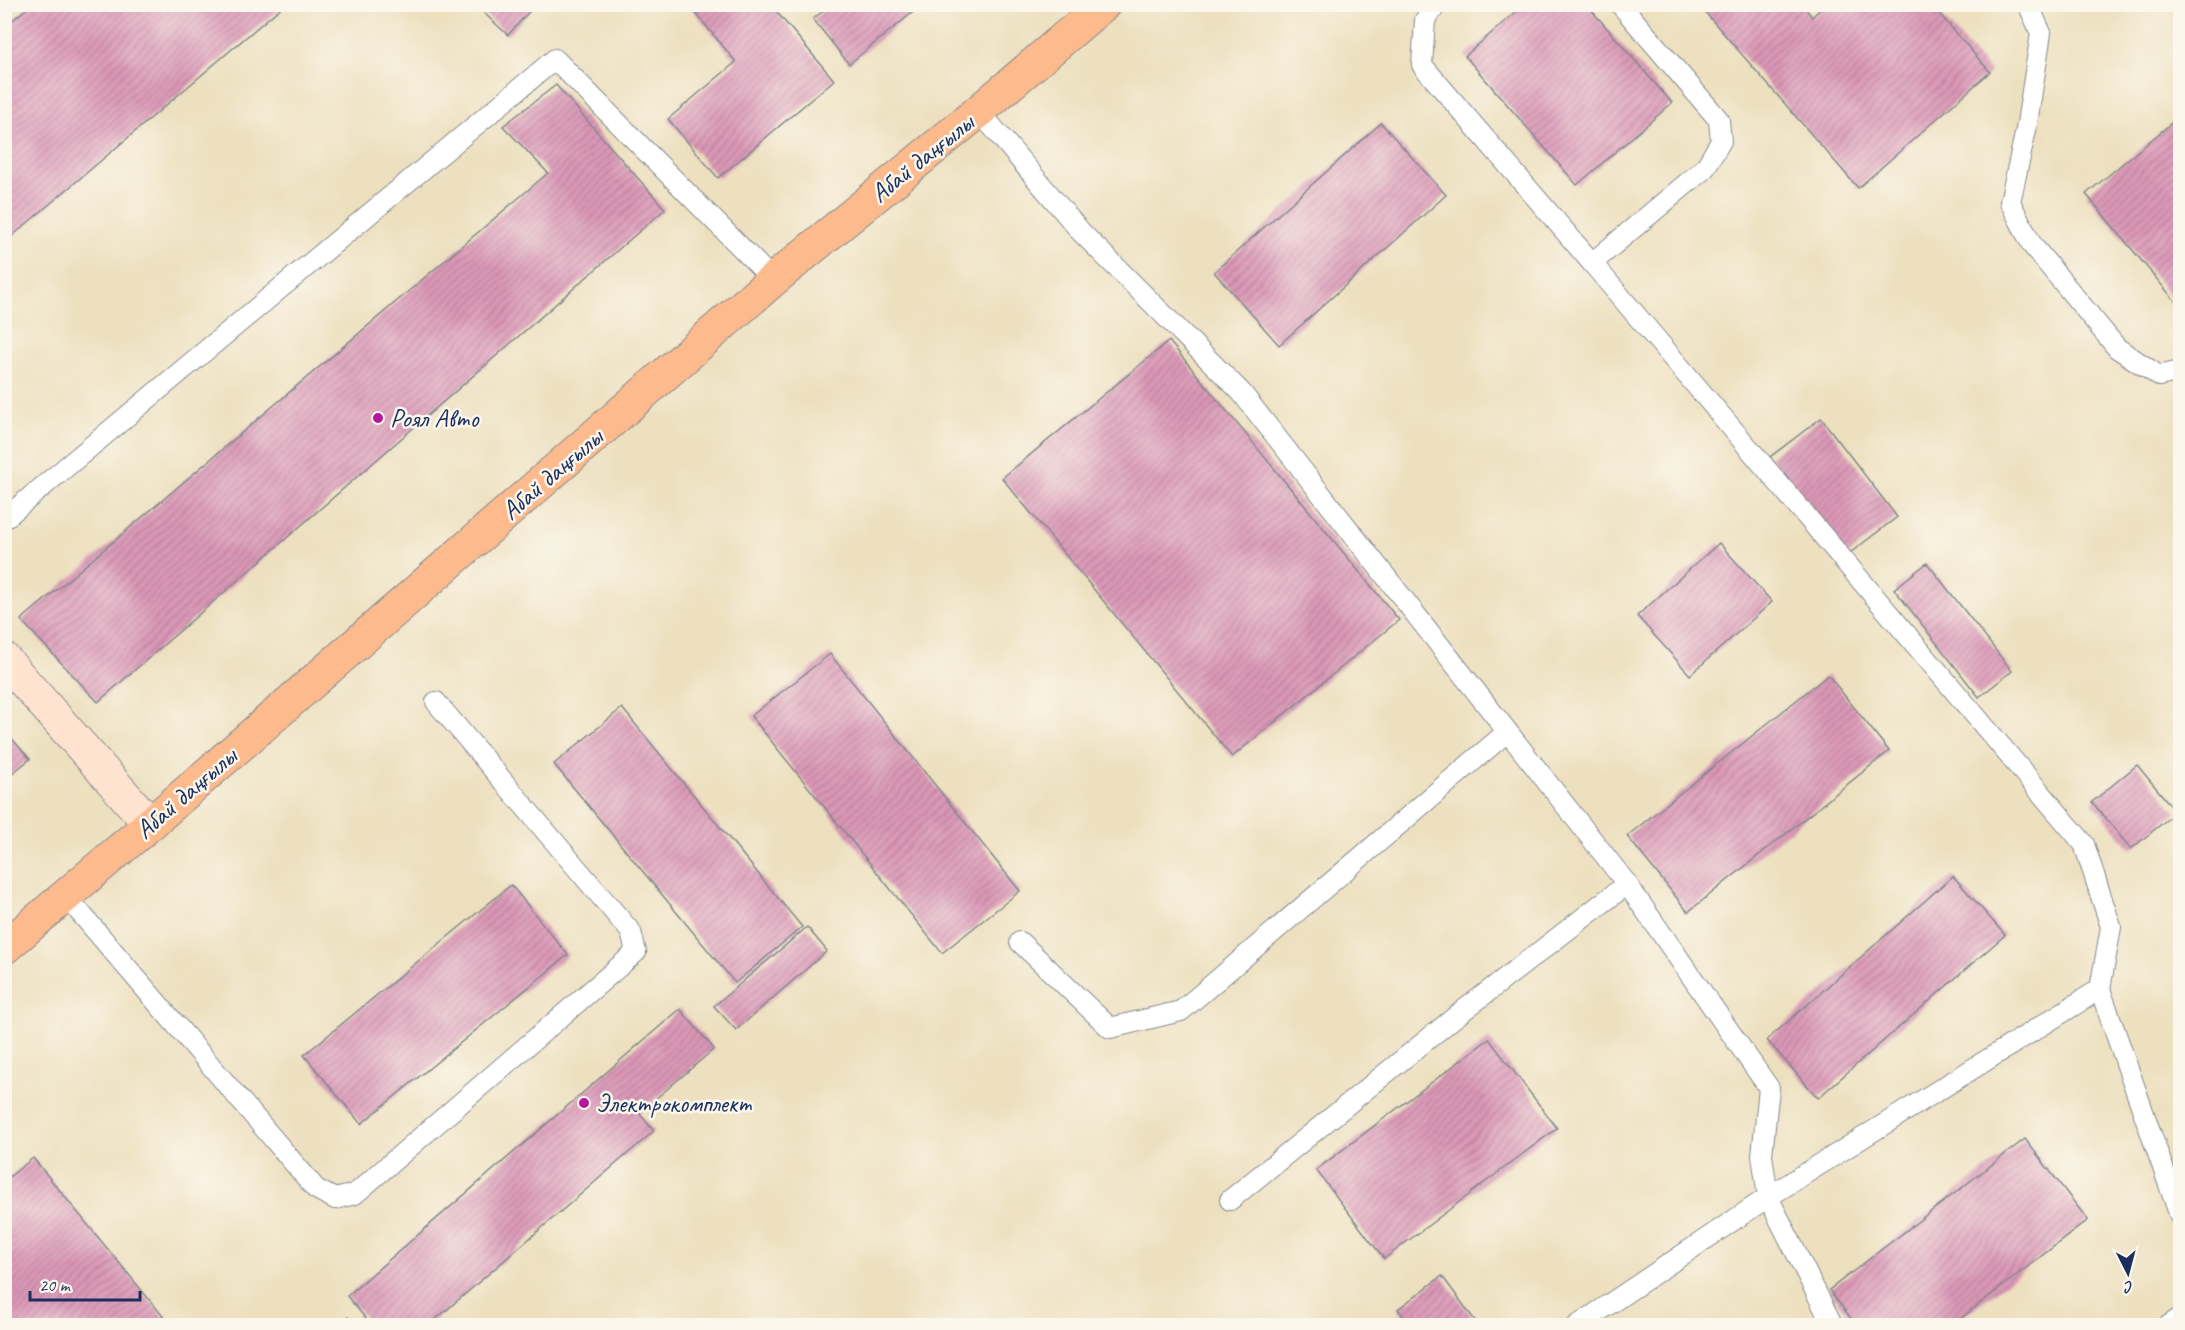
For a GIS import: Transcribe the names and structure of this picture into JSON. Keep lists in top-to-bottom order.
{
  "streets": {
    "main road": ["Абай даңғылы"]
  },
  "places": ["Роял Авто", "Электрокомплект"],
  "scale_bar": "20 m",
  "north": "bottom"
}
